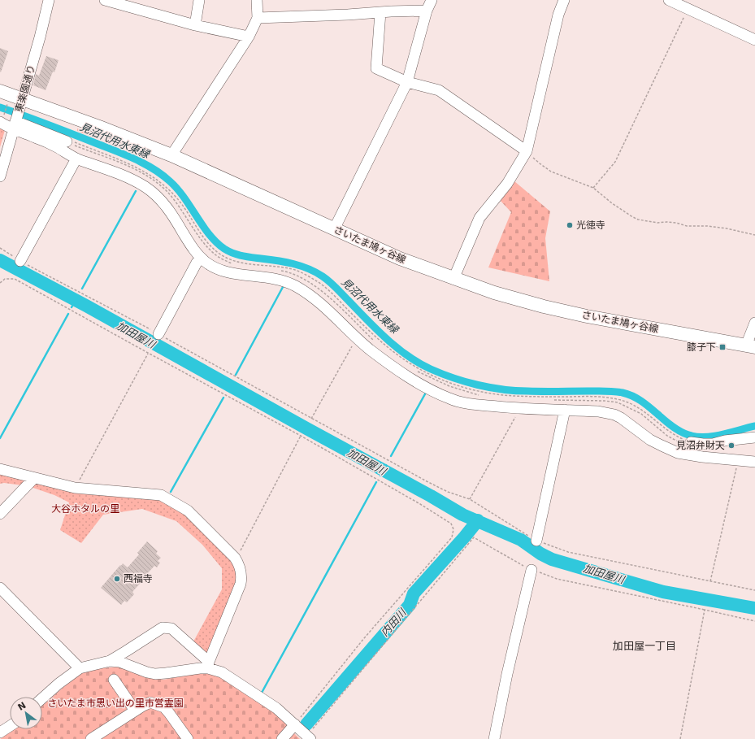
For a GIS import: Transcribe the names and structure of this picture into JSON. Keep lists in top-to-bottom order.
{
  "streets": {
    "main road": ["さいたま鳩ヶ谷線"],
    "street": ["東楽園通り"]
  },
  "crossings": [
    ["東楽園通り", "さいたま鳩ヶ谷線"]
  ],
  "districts": ["加田屋一丁目"],
  "water": ["見沼代用水東縁", "加田屋川", "内田川"],
  "parks": ["大谷ホタルの里", "さいたま市思い出の里市営霊園"],
  "places": {
    "other": ["光徳寺", "見沼弁財天", "西福寺"],
    "transit": ["膝子下"]
  },
  "north": "top left"
}
